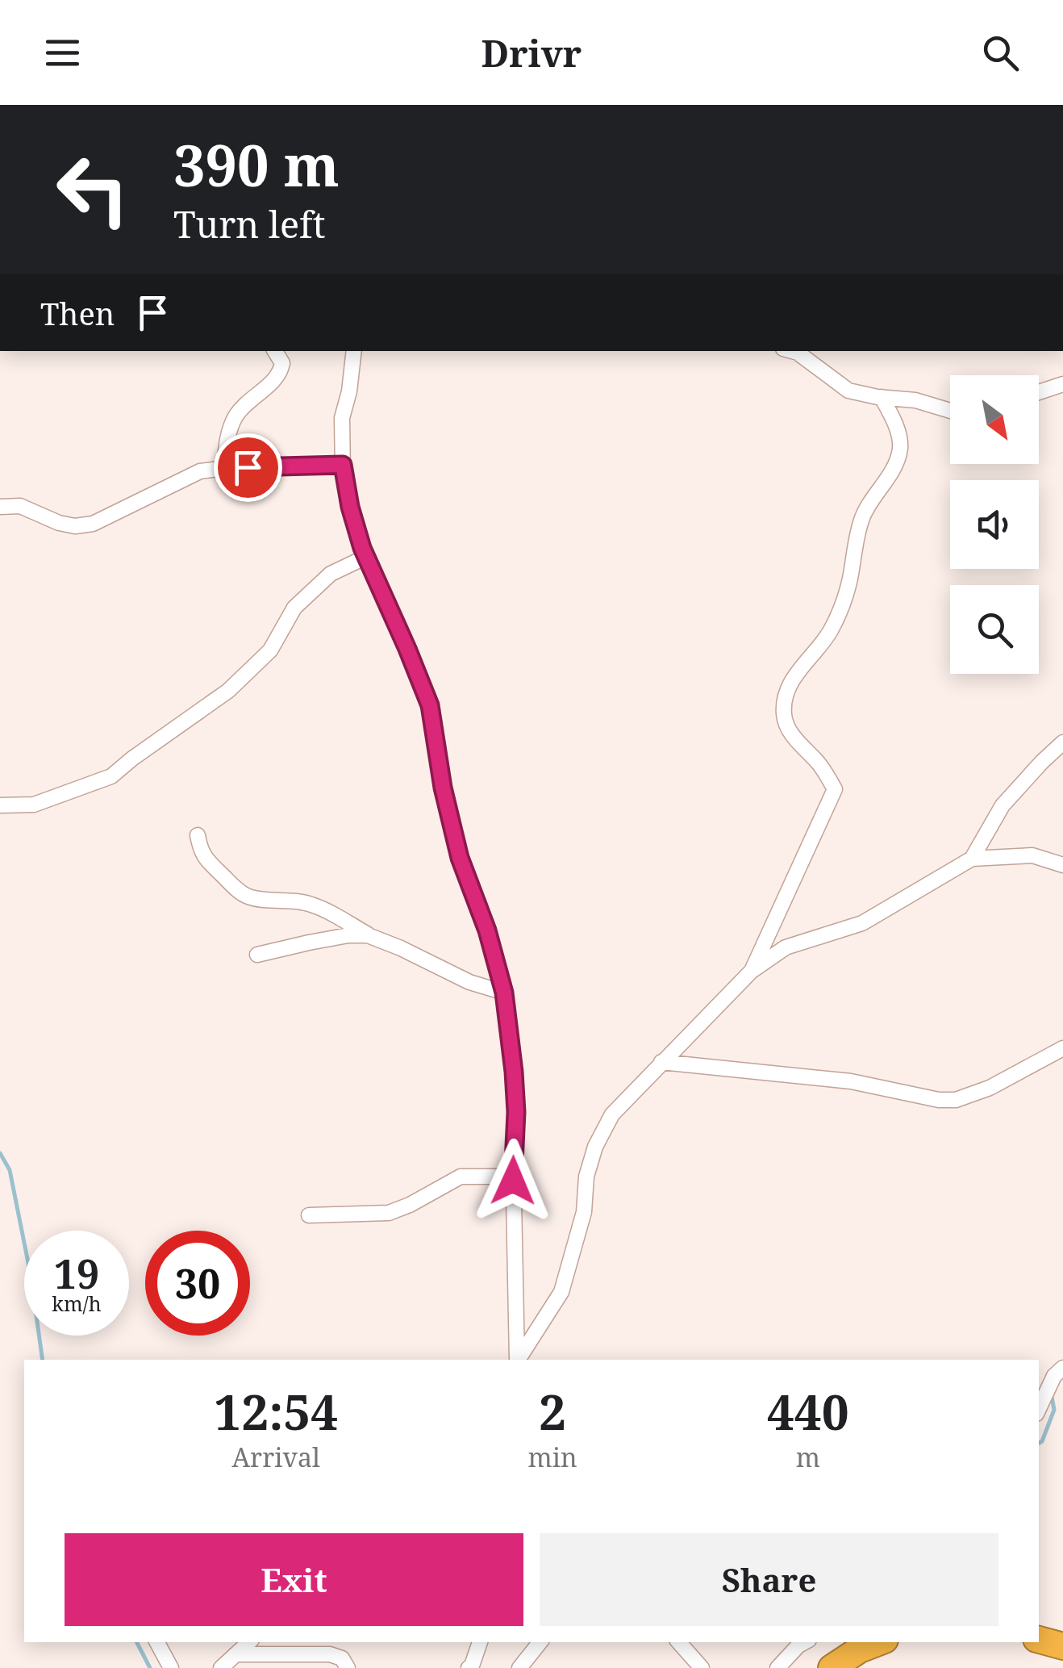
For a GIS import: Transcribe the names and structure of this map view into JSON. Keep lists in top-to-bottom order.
{
  "north": "bottom right",
  "page": {
    "header": "Drivr",
    "turn": ["390 m", "Turn left"],
    "then": "Then",
    "speed": "19 km/h",
    "limit": "30",
    "eta": [
      "12:54",
      "Arrival",
      "2",
      "min",
      "440",
      "m"
    ],
    "buttons": ["Exit", "Share"]
  }
}
